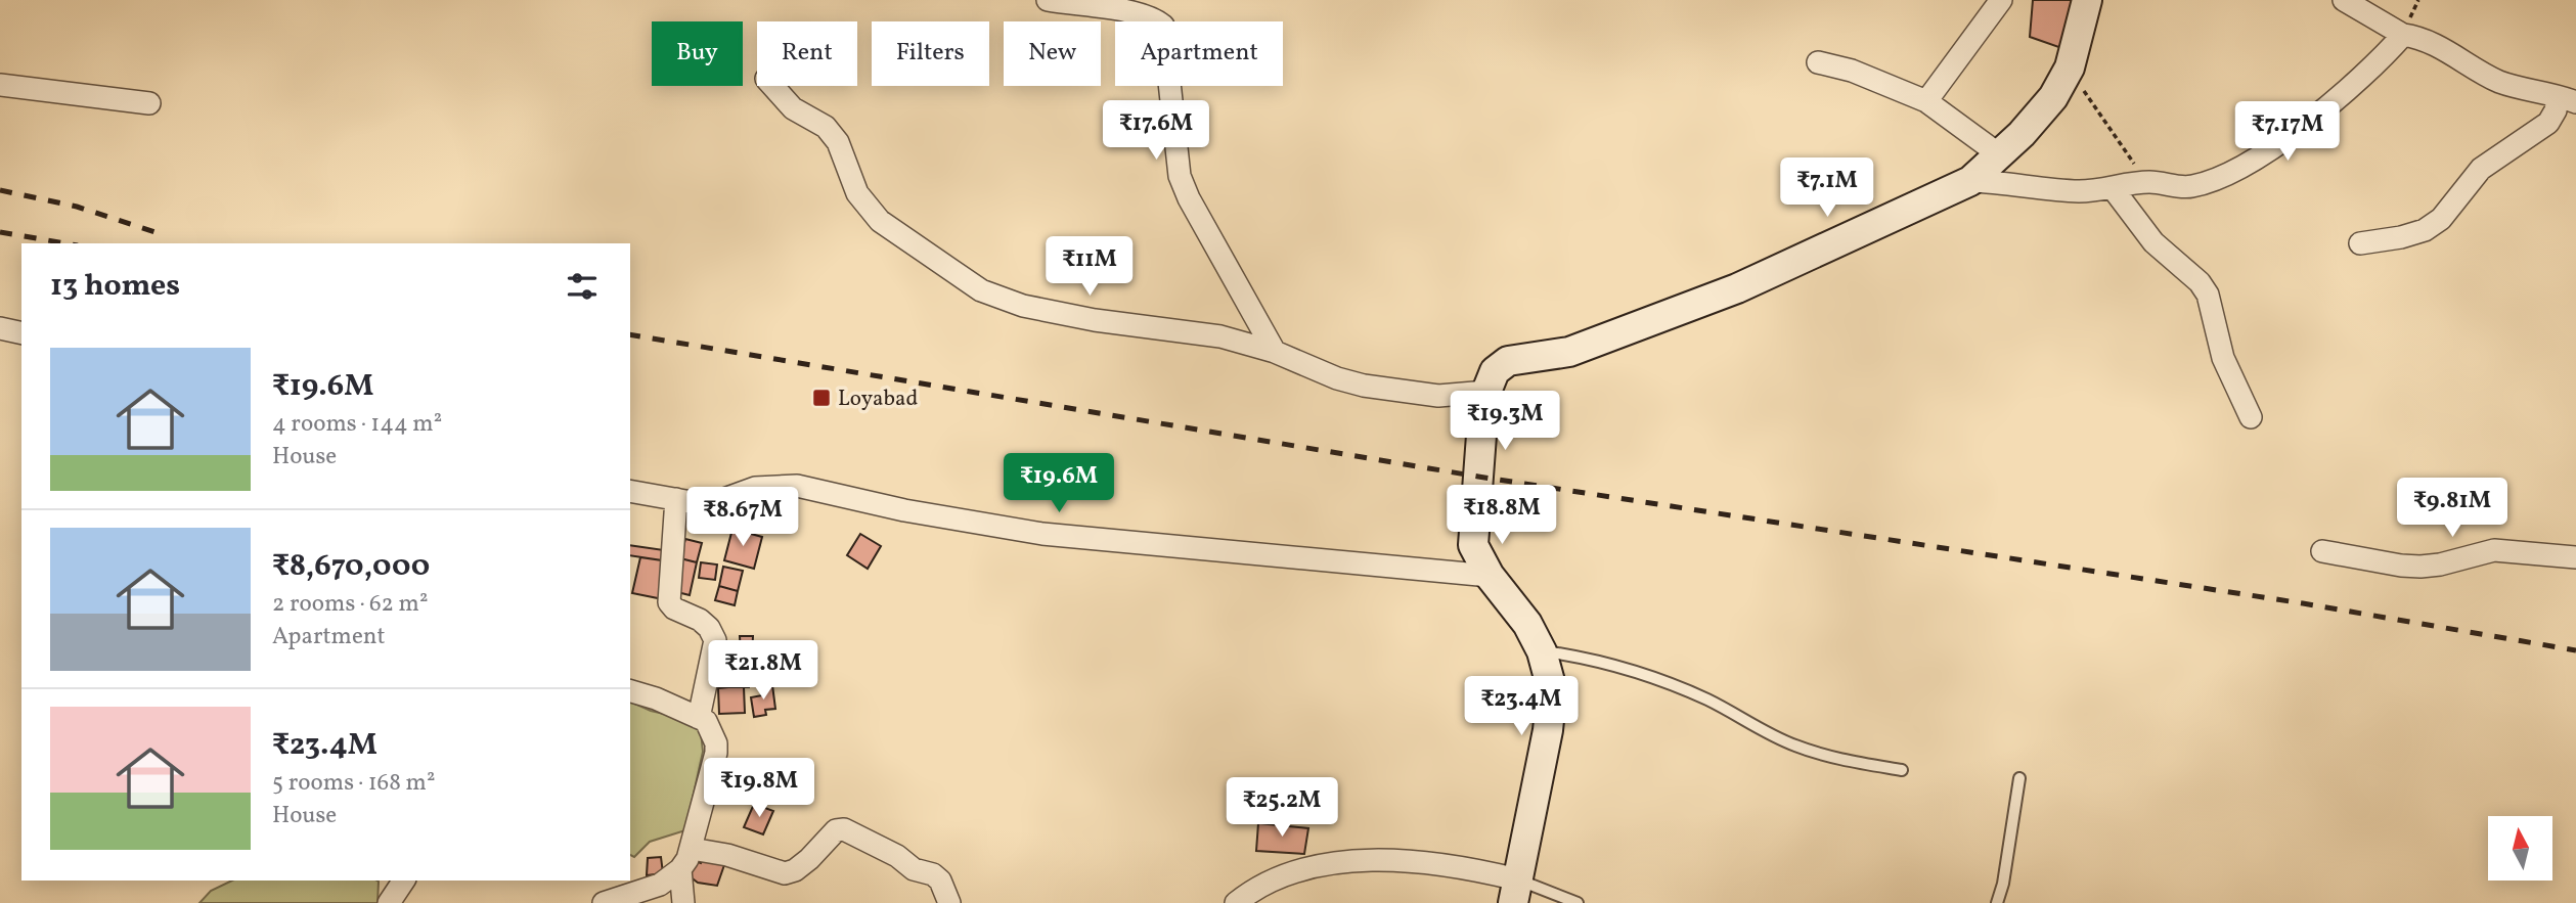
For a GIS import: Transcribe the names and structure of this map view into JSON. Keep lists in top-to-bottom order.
{
  "places": {
    "transit": ["Loyabad"]
  },
  "north": "top",
  "page": {
    "chip": [
      "Buy",
      "Rent",
      "Filters",
      "New",
      "Apartment"
    ],
    "price": [
      "₹17.6M",
      "₹7.17M",
      "₹7.1M",
      "₹11M",
      "₹19.3M",
      "₹19.6M",
      "₹9.81M",
      "₹18.8M",
      "₹8.67M",
      "₹21.8M",
      "₹23.4M",
      "₹19.8M",
      "₹25.2M"
    ],
    "heading": "13 homes",
    "list": [
      {
        "name": "₹19.6M",
        "note": "4 rooms · 144 m² · House"
      },
      {
        "name": "₹8,670,000",
        "note": "2 rooms · 62 m² · Apartment"
      },
      {
        "name": "₹23.4M",
        "note": "5 rooms · 168 m² · House"
      }
    ]
  }
}
